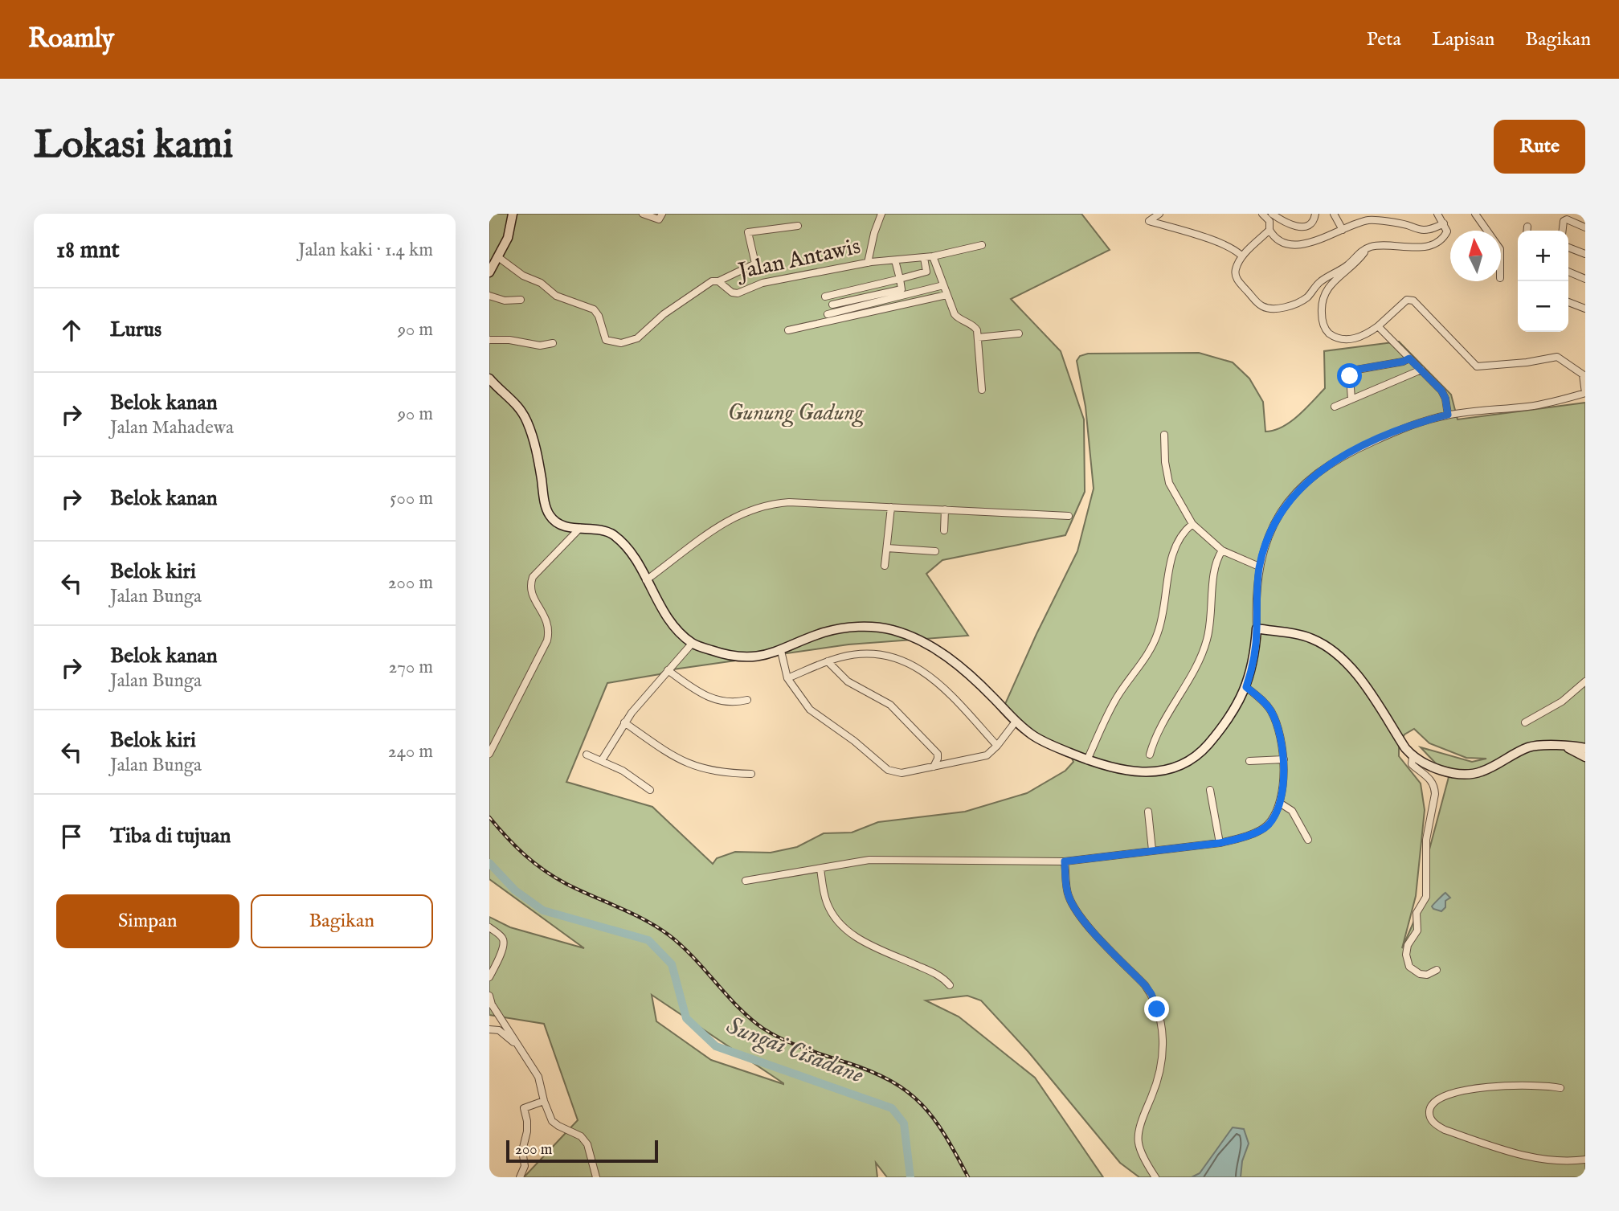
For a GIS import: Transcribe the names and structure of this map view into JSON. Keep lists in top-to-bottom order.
{
  "streets": {
    "street": ["Jalan Antawis"]
  },
  "water": ["Sungai Cisadane"],
  "parks": ["Gunung Gadung"],
  "scale_bar": "200 m",
  "north": "top",
  "page": {
    "header": "Roamly",
    "nav": ["Peta", "Lapisan", "Bagikan"],
    "buttons": [
      "Rute",
      ["Simpan", "Bagikan"]
    ],
    "title": "Lokasi kami",
    "heading": ["18 mnt", "Jalan kaki · 1.4 km"],
    "map_buttons": ["+", "−"],
    "list": [
      ["Lurus", "90 m"],
      ["Belok kanan", "Jalan Mahadewa", "90 m"],
      ["Belok kanan", "500 m"],
      ["Belok kiri", "Jalan Bunga", "200 m"],
      ["Belok kanan", "Jalan Bunga", "270 m"],
      ["Belok kiri", "Jalan Bunga", "240 m"],
      "Tiba di tujuan"
    ],
    "scale": "200 m"
  }
}
